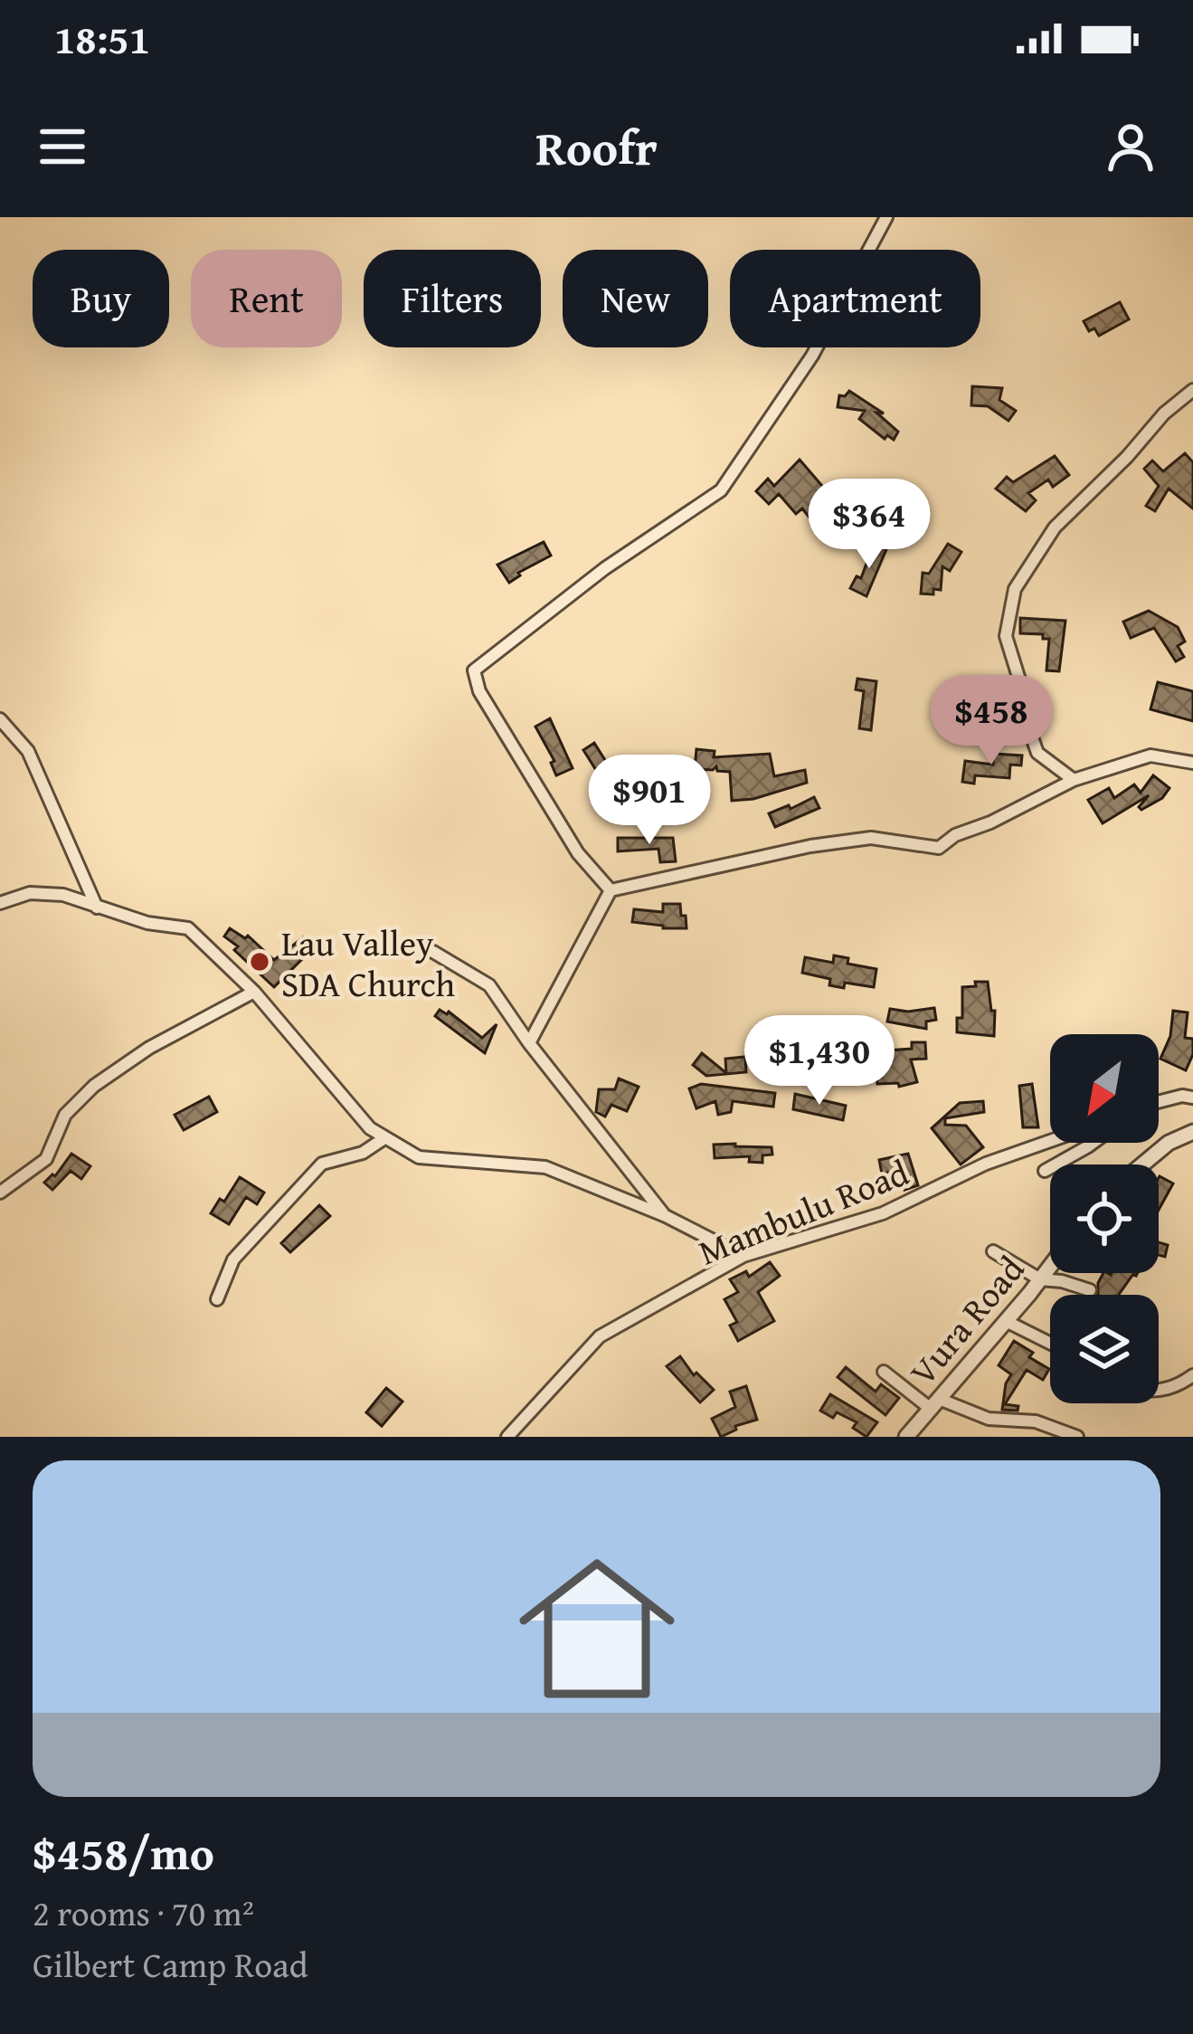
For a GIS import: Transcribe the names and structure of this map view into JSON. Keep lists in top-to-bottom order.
{
  "streets": {
    "street": ["Mambulu Road", "Vura Road"]
  },
  "places": ["Lau Valley SDA Church"],
  "north": "bottom left",
  "page": {
    "status": "18:51",
    "header": "Roofr",
    "chip": [
      "Buy",
      "Rent",
      "Filters",
      "New",
      "Apartment"
    ],
    "price": [
      "$364",
      "$458",
      "$901",
      "$1,430"
    ],
    "list": [
      {
        "name": "$458/mo",
        "note": "2 rooms · 70 m² · Gilbert Camp Road"
      }
    ]
  }
}
